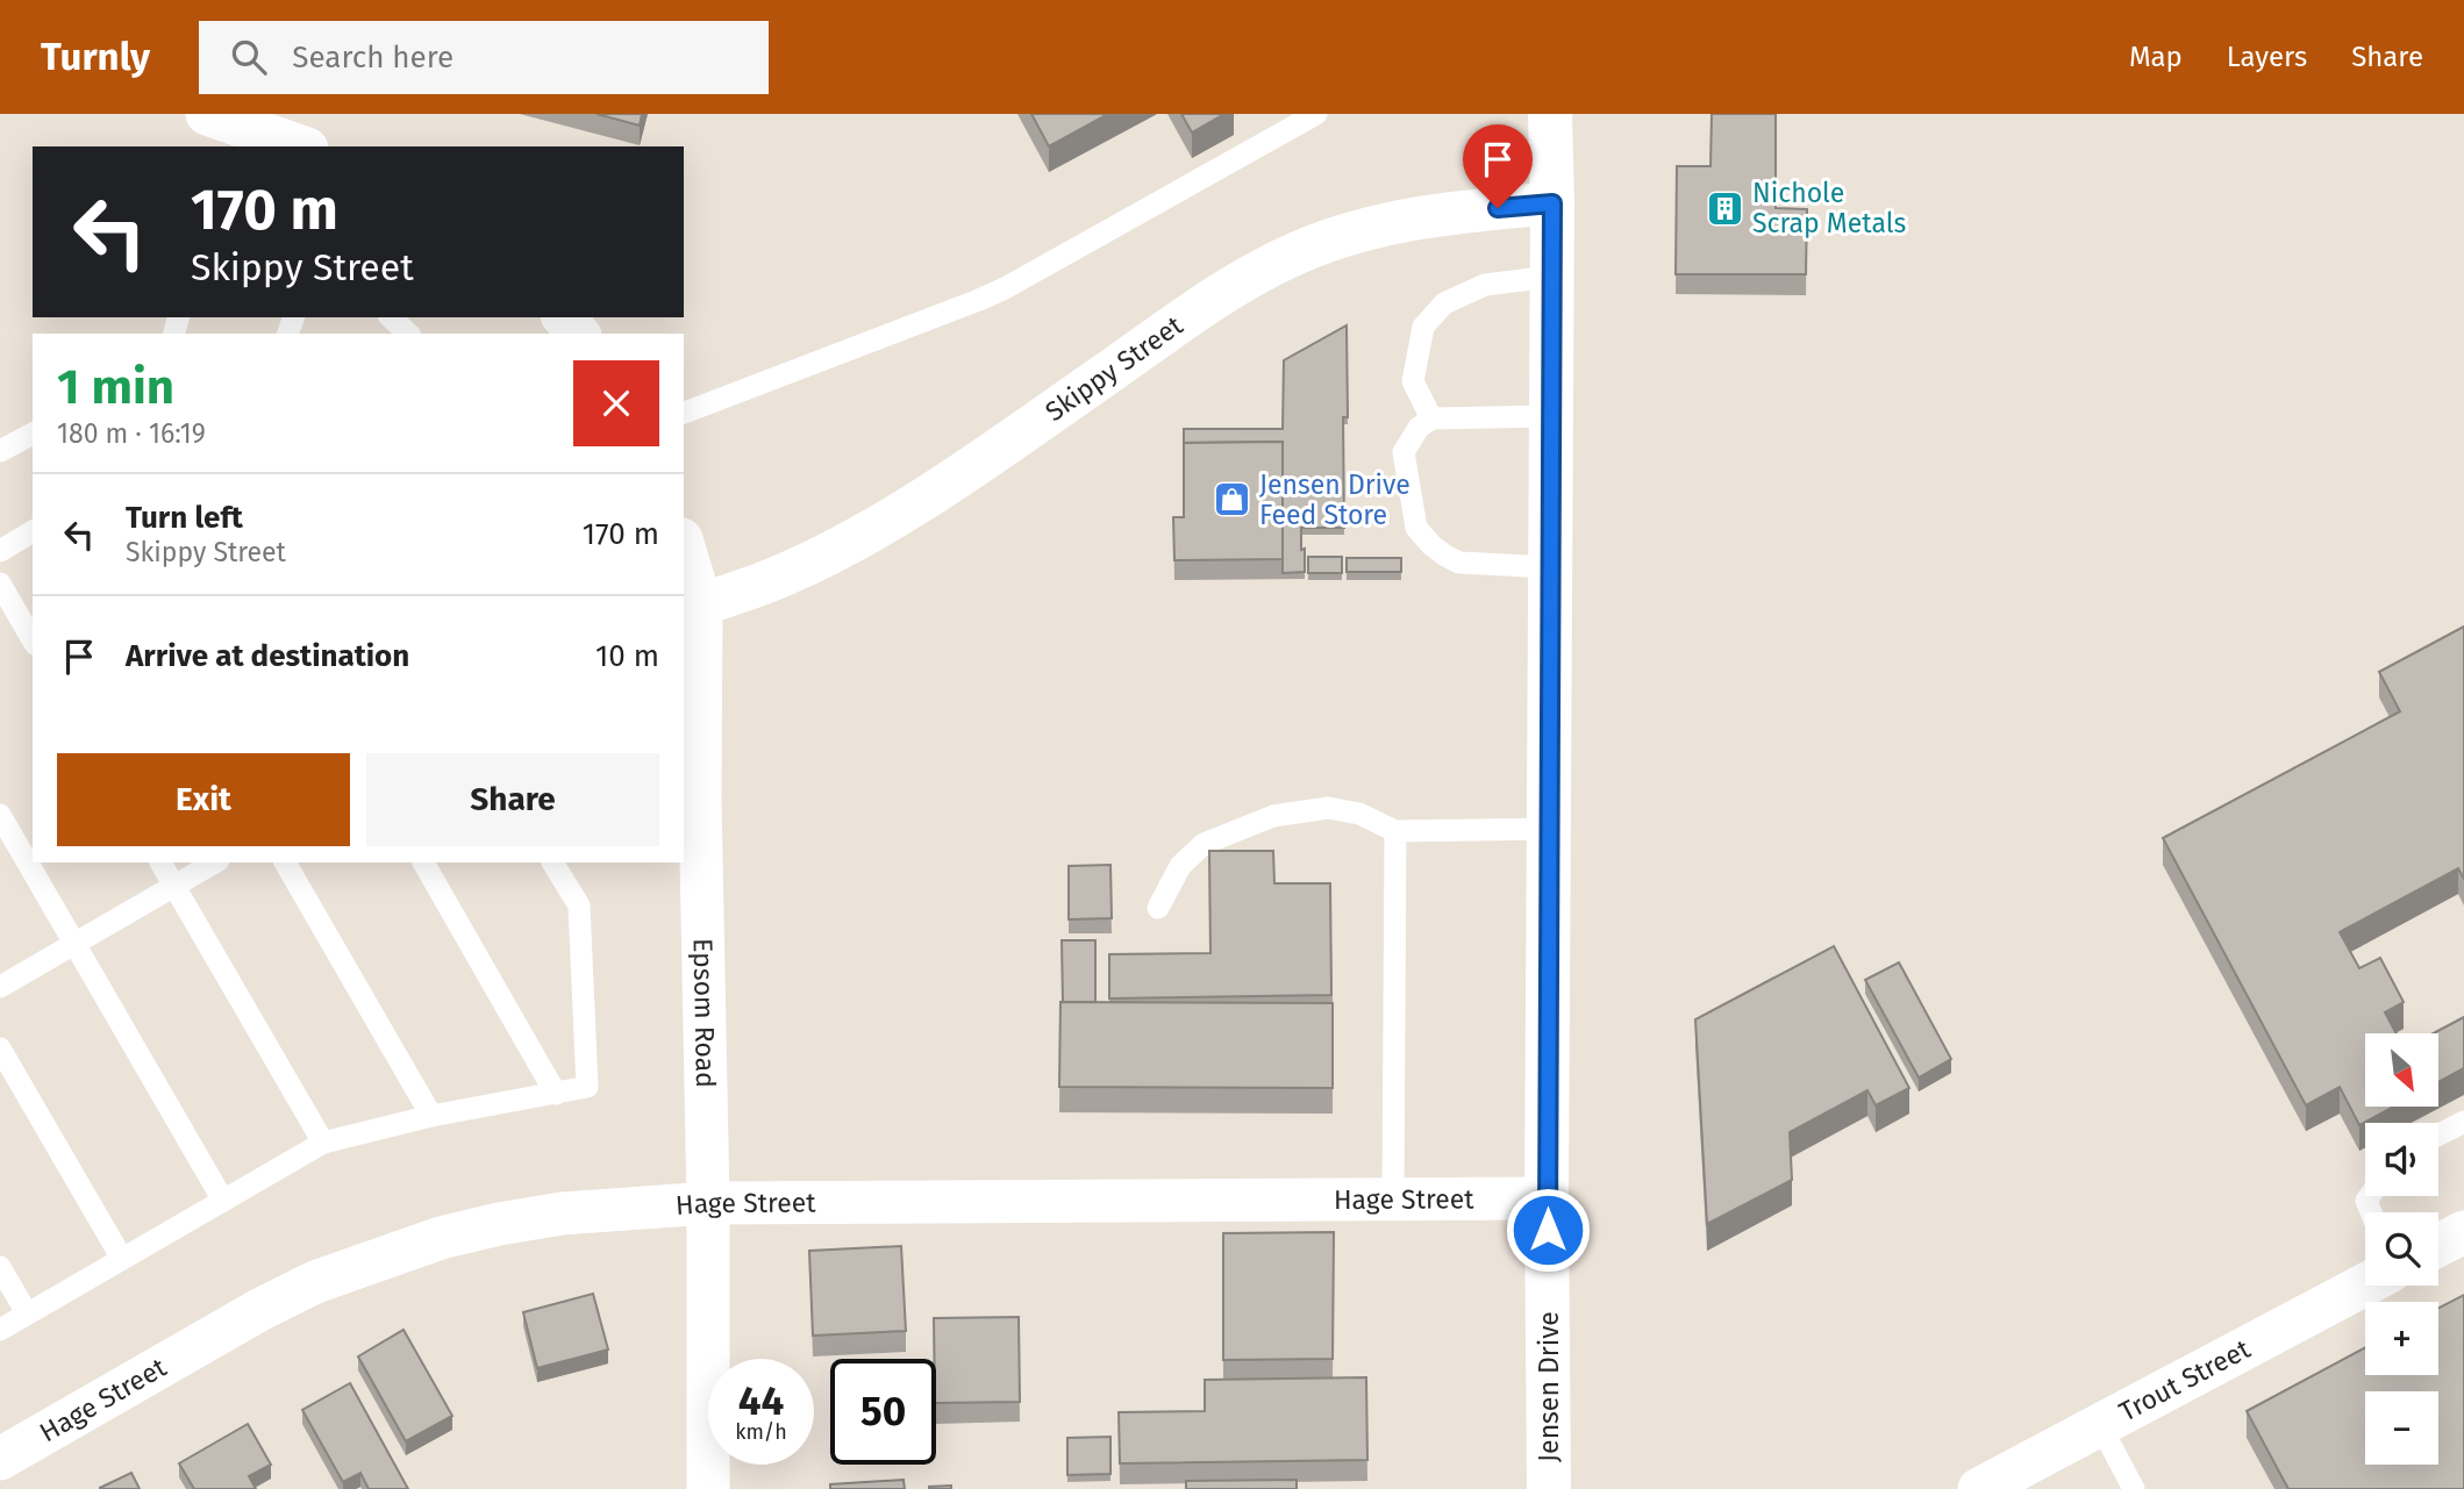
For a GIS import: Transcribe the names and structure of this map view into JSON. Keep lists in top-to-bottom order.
{
  "streets": {
    "main road": ["Jensen Drive"],
    "street": [
      "Skippy Street",
      "Epsom Road",
      "Hage Street",
      "Trout Street"
    ]
  },
  "crossings": [
    ["Skippy Street", "Epsom Road"],
    ["Skippy Street", "Jensen Drive"],
    ["Epsom Road", "Hage Street"],
    ["Hage Street", "Jensen Drive"]
  ],
  "places": {
    "building": ["Nichole Scrap Metals"],
    "shop": ["Jensen Drive Feed Store"]
  },
  "north": "bottom right",
  "page": {
    "header": "Turnly",
    "search": "Search here",
    "nav": ["Map", "Layers", "Share"],
    "turn": ["170 m", "Skippy Street"],
    "heading": ["1 min", "180 m · 16:19"],
    "list": [
      {
        "name": "Turn left",
        "note": "Skippy Street",
        "value": "170 m"
      },
      {
        "name": "Arrive at destination",
        "value": "10 m"
      }
    ],
    "buttons": ["Exit", "Share"],
    "map_buttons": ["+", "−"],
    "speed": "44 km/h",
    "limit": "50"
  }
}
